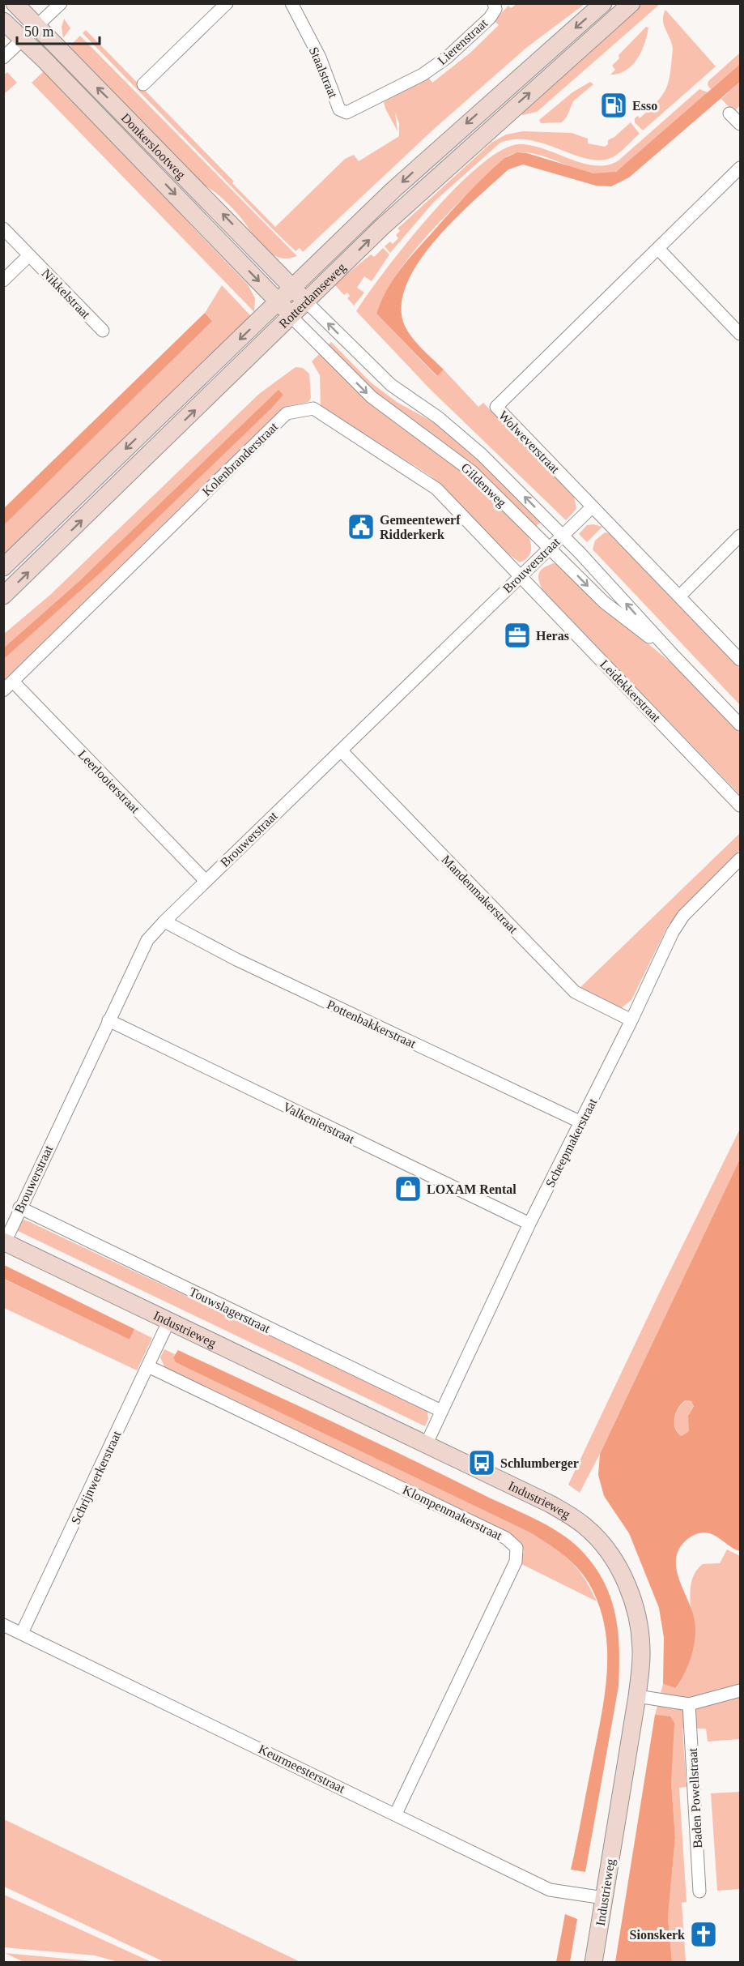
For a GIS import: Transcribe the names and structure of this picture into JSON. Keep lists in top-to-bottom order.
{
  "streets": {
    "street": [
      "Lierenstraat",
      "Staalstraat",
      "Donkerslootweg",
      "Nikkelstraat",
      "Rotterdamseweg",
      "Wolweverstraat",
      "Kolenbranderstraat",
      "Gildenweg",
      "Brouwerstraat",
      "Leidekkerstraat",
      "Leerlooierstraat",
      "Mandenmakerstraat",
      "Pottenbakkerstraat",
      "Valkenierstraat",
      "Scheepmakerstraat",
      "Touwslagerstraat",
      "Industrieweg",
      "Schrijnwerkerstraat",
      "Klompenmakerstraat",
      "Keurmeesterstraat",
      "Baden Powellstraat"
    ]
  },
  "crossings": [
    ["Lierenstraat", "Staalstraat"],
    ["Donkerslootweg", "Rotterdamseweg"],
    ["Donkerslootweg", "Gildenweg"],
    ["Rotterdamseweg", "Gildenweg"],
    ["Wolweverstraat", "Brouwerstraat"],
    ["Kolenbranderstraat", "Brouwerstraat"],
    ["Kolenbranderstraat", "Leidekkerstraat"],
    ["Kolenbranderstraat", "Leerlooierstraat"],
    ["Gildenweg", "Brouwerstraat"],
    ["Brouwerstraat", "Leidekkerstraat"],
    ["Brouwerstraat", "Leerlooierstraat"],
    ["Brouwerstraat", "Mandenmakerstraat"],
    ["Brouwerstraat", "Pottenbakkerstraat"],
    ["Brouwerstraat", "Valkenierstraat"],
    ["Brouwerstraat", "Touwslagerstraat"],
    ["Brouwerstraat", "Industrieweg"],
    ["Mandenmakerstraat", "Scheepmakerstraat"],
    ["Pottenbakkerstraat", "Scheepmakerstraat"],
    ["Valkenierstraat", "Scheepmakerstraat"],
    ["Scheepmakerstraat", "Touwslagerstraat"],
    ["Scheepmakerstraat", "Industrieweg"],
    ["Industrieweg", "Schrijnwerkerstraat"],
    ["Industrieweg", "Keurmeesterstraat"],
    ["Schrijnwerkerstraat", "Klompenmakerstraat"],
    ["Schrijnwerkerstraat", "Keurmeesterstraat"],
    ["Klompenmakerstraat", "Keurmeesterstraat"]
  ],
  "places": {
    "fuel station": ["Esso"],
    "public building": ["Gemeentewerf Ridderkerk"],
    "office": ["Heras"],
    "shop": ["LOXAM Rental"],
    "bus stop": ["Schlumberger"],
    "church": ["Sionskerk"]
  },
  "scale_bar": "50 m"
}
